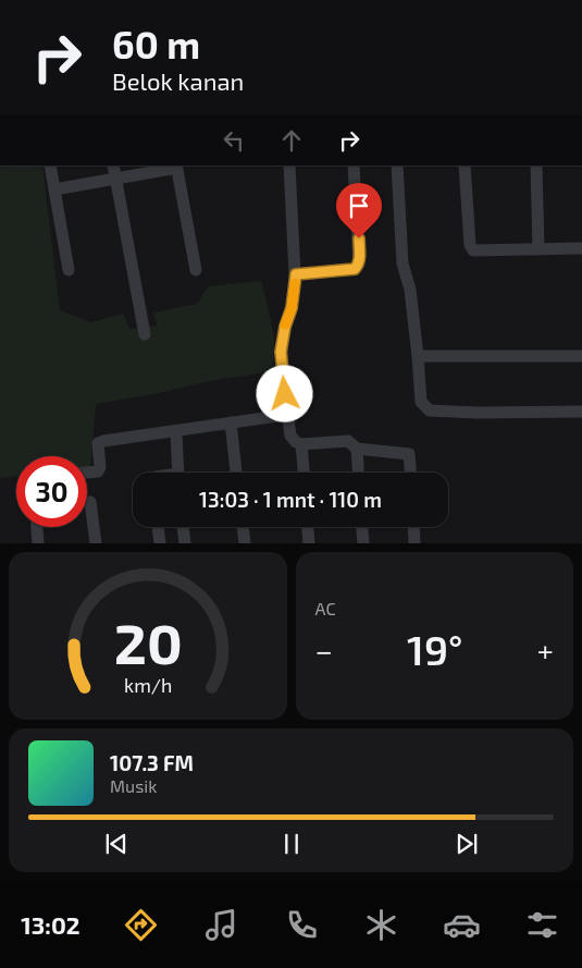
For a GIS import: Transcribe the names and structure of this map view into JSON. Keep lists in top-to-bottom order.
{
  "page": {
    "turn": ["60 m", "Belok kanan"],
    "limit": "30",
    "trip": "13:03 · 1 mnt · 110 m",
    "tile": "AC",
    "heat": ["−", "19°", "+"],
    "song": ["107.3 FM", "Musik"],
    "tabs": "13:02",
    "gauge": ["20", "km/h"]
  }
}
